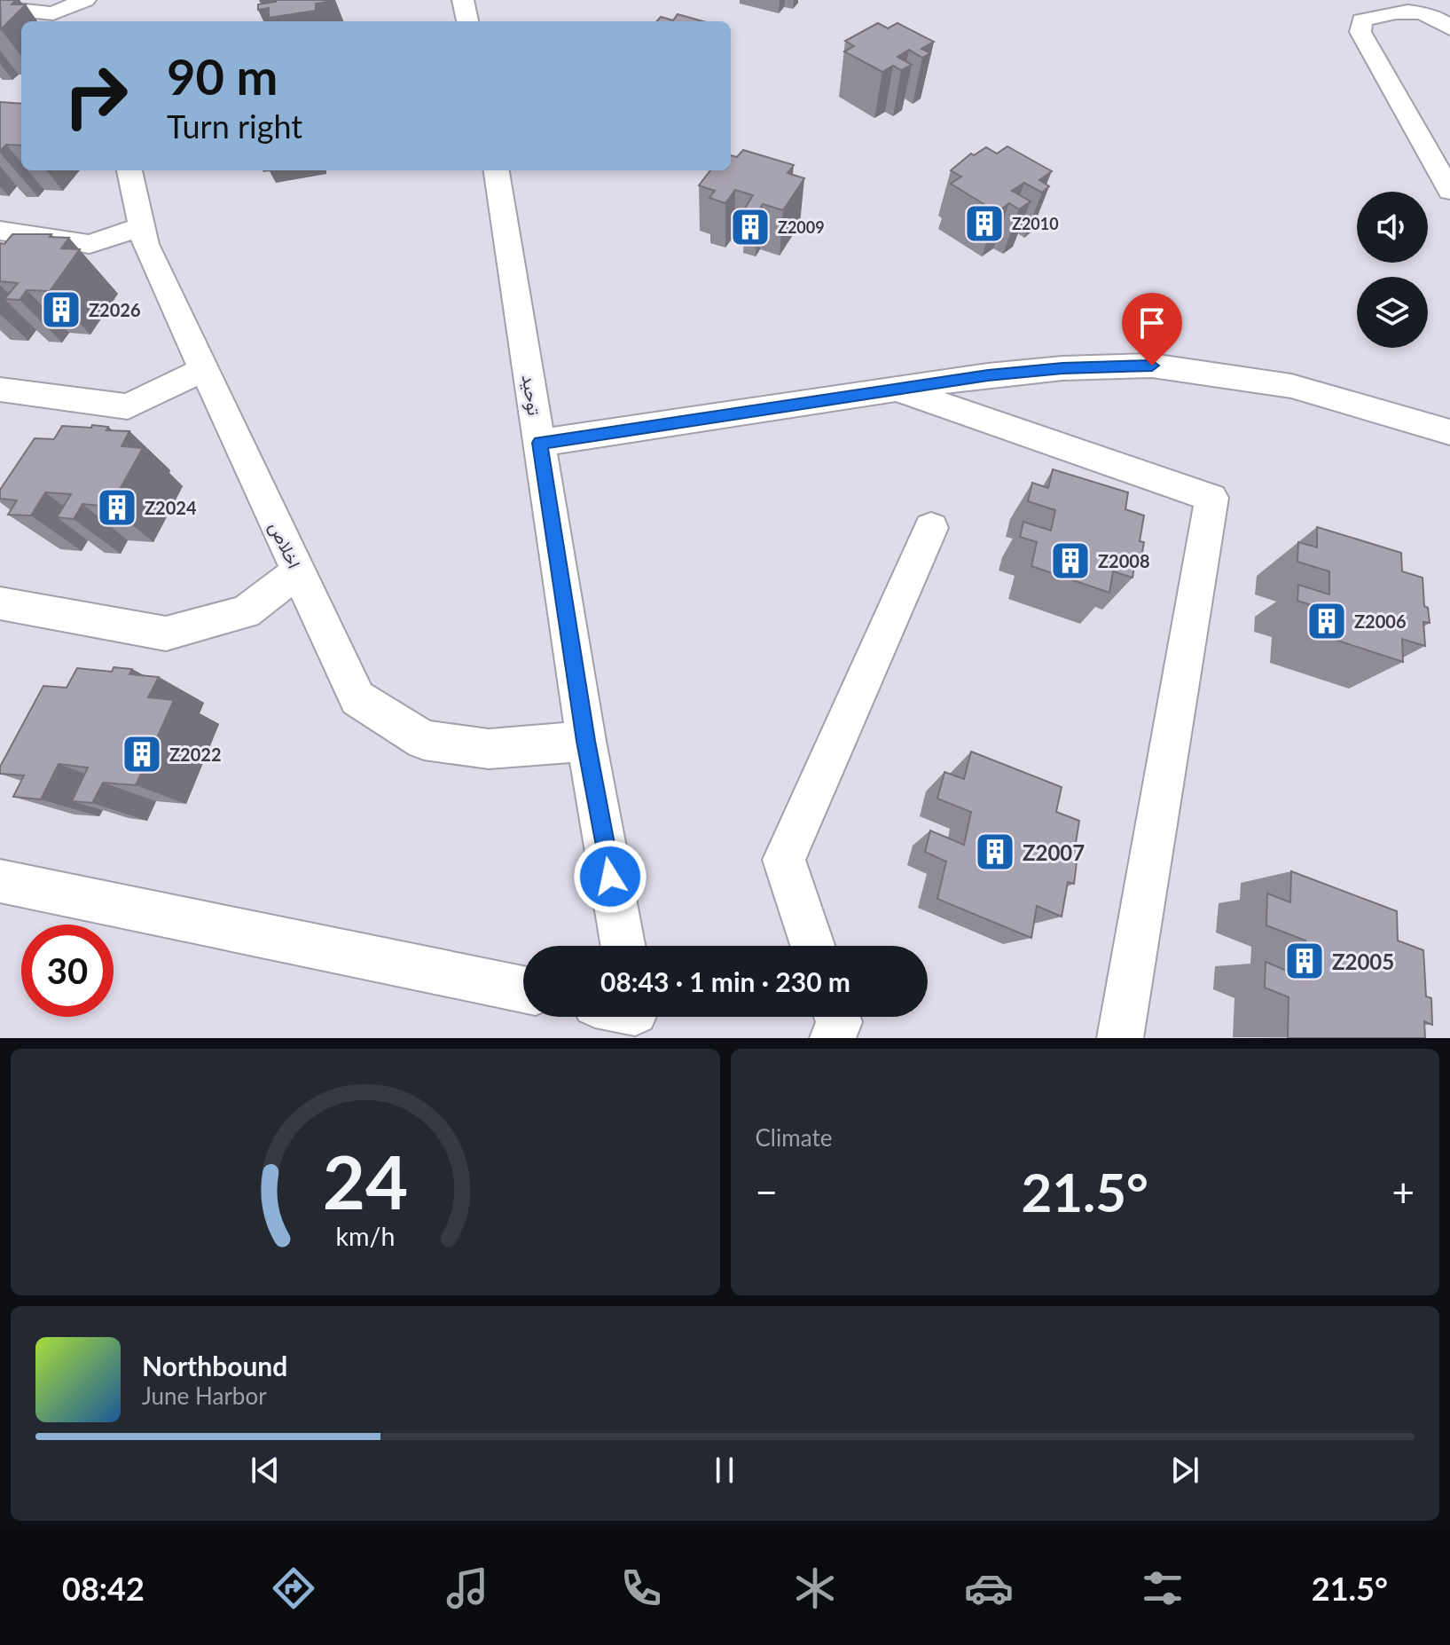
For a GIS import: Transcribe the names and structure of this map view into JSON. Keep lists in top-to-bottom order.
{
  "streets": {
    "street": ["توحید", "اخلاص"]
  },
  "crossings": [
    ["توحید", "اخلاص"]
  ],
  "places": {
    "building": [
      "Z2010",
      "Z2009",
      "Z2026",
      "Z2024",
      "Z2008",
      "Z2006",
      "Z2022",
      "Z2007",
      "Z2005"
    ]
  },
  "page": {
    "turn": ["90 m", "Turn right"],
    "limit": "30",
    "trip": "08:43 · 1 min · 230 m",
    "tile": "Climate",
    "heat": ["−", "21.5°", "+"],
    "song": ["Northbound", "June Harbor"],
    "tabs": ["08:42", "21.5°"],
    "gauge": ["24", "km/h"]
  }
}
